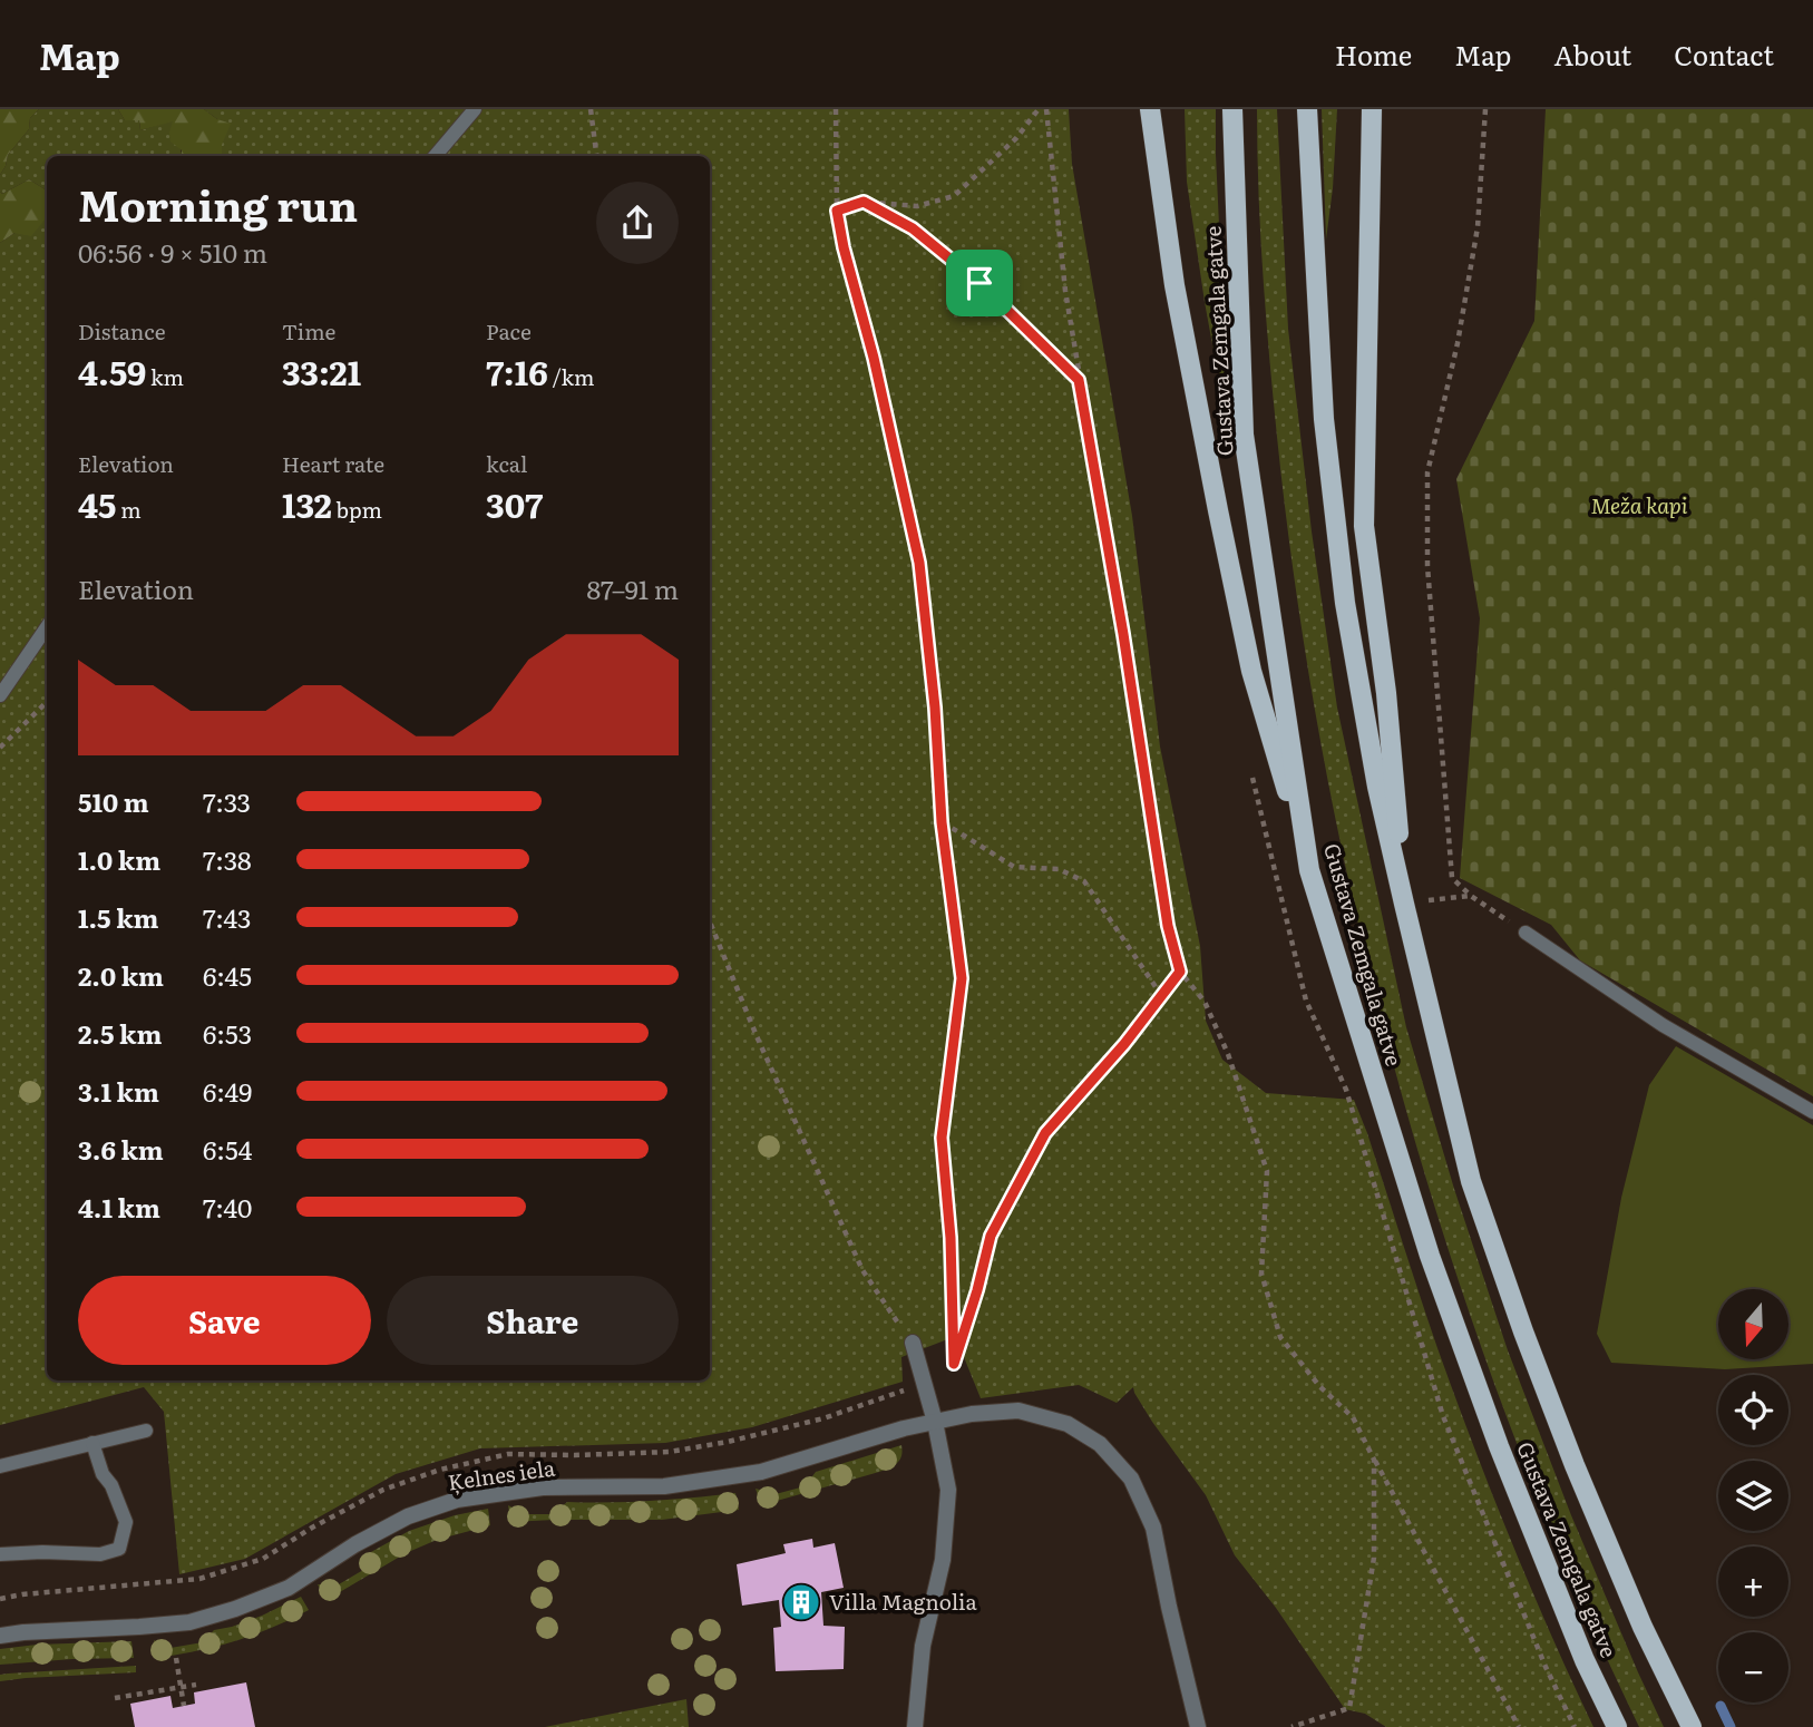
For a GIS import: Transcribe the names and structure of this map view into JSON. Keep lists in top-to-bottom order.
{
  "streets": {
    "main road": ["Gustava Zemgala gatve"],
    "street": ["Ķelnes iela"]
  },
  "parks": ["Meža kapi"],
  "places": {
    "building": ["Villa Magnolia"]
  },
  "north": "bottom",
  "page": {
    "header": "Map",
    "nav": [
      "Home",
      "Map",
      "About",
      "Contact"
    ],
    "heading": ["Morning run", "06:56 · 9 × 510 m"],
    "stats": [
      ["Distance", "4.59 km"],
      ["Time", "33:21"],
      ["Pace", "7:16 /km"],
      ["Elevation", "45 m"],
      ["Heart rate", "132 bpm"],
      ["kcal", "307"]
    ],
    "chart": ["Elevation", "87–91 m"],
    "list": [
      {
        "name": "510 m",
        "note": "7:33"
      },
      {
        "name": "1.0 km",
        "note": "7:38"
      },
      {
        "name": "1.5 km",
        "note": "7:43"
      },
      {
        "name": "2.0 km",
        "note": "6:45"
      },
      {
        "name": "2.5 km",
        "note": "6:53"
      },
      {
        "name": "3.1 km",
        "note": "6:49"
      },
      {
        "name": "3.6 km",
        "note": "6:54"
      },
      {
        "name": "4.1 km",
        "note": "7:40"
      }
    ],
    "buttons": ["Save", "Share"],
    "map_buttons": ["+", "−"]
  }
}
